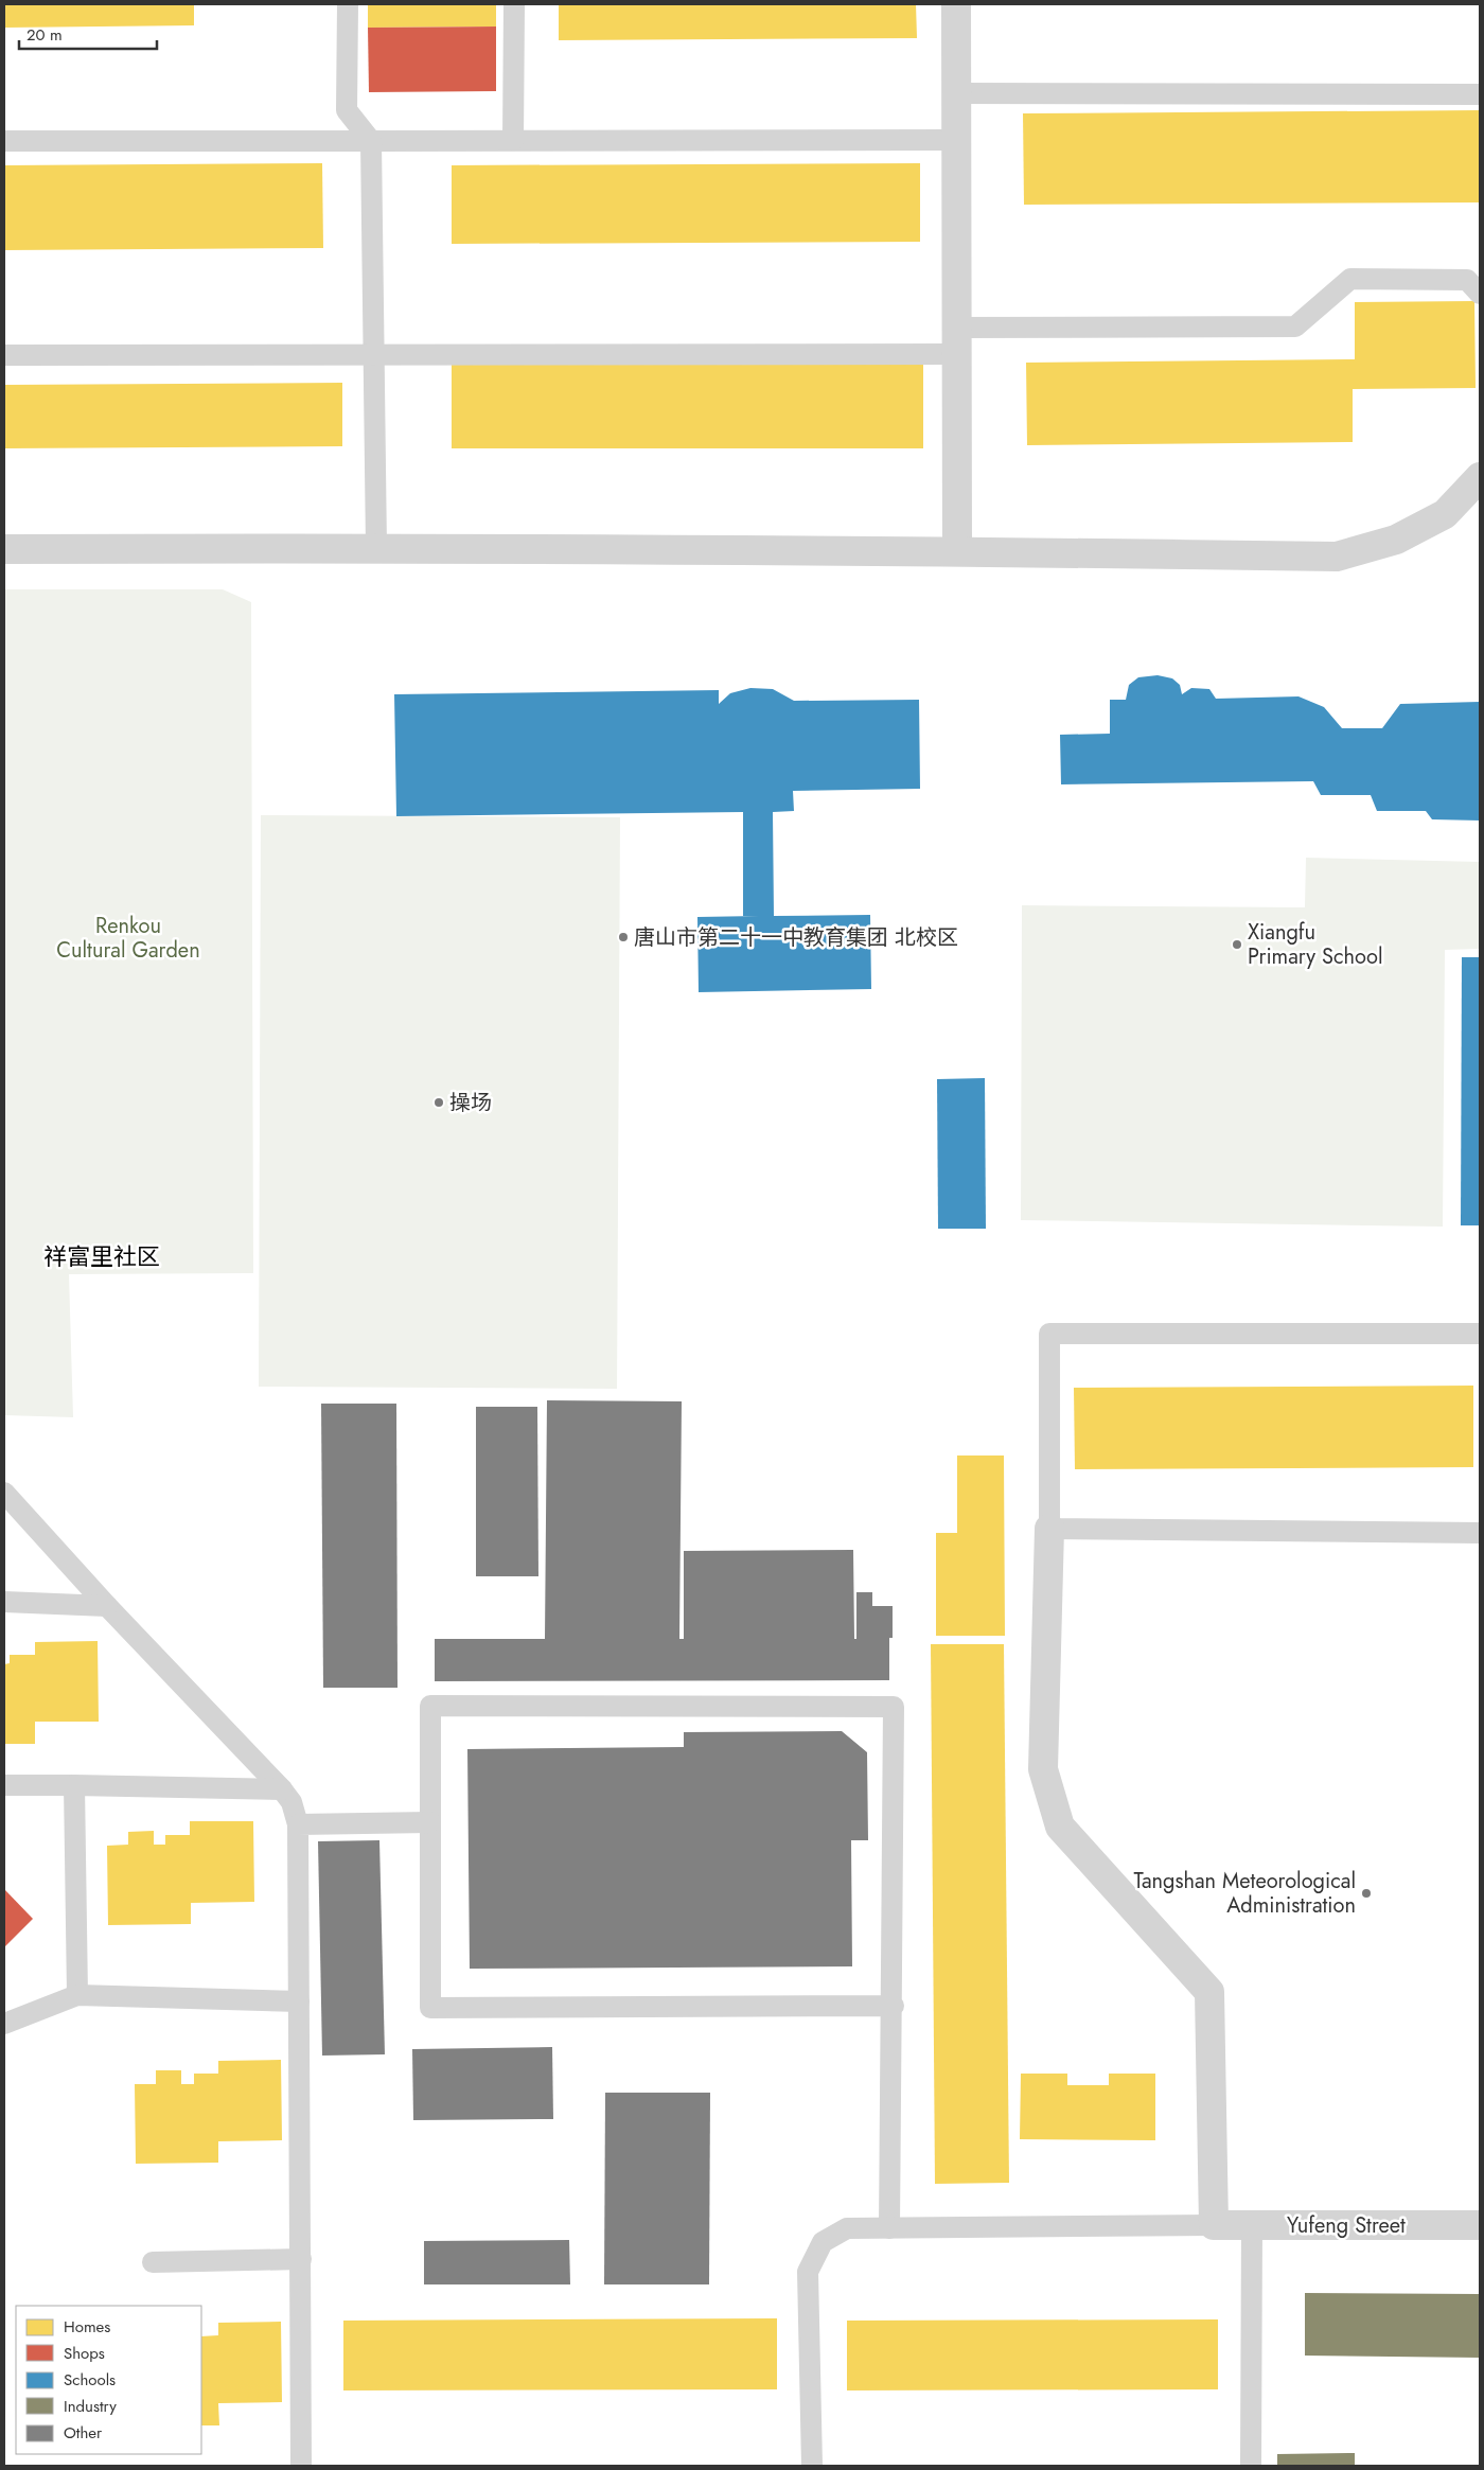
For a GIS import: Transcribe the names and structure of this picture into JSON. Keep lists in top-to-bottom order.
{
  "streets": {
    "street": ["Yufeng Street"]
  },
  "districts": ["祥富里社区"],
  "parks": ["Renkou Cultural Garden"],
  "places": [
    "唐山市第二十一中教育集团 北校区",
    "Xiangfu Primary School",
    "操场",
    "Tangshan Meteorological Administration"
  ],
  "legend": [
    "Homes",
    "Shops",
    "Schools",
    "Industry",
    "Other"
  ],
  "scale_bar": "20 m"
}
